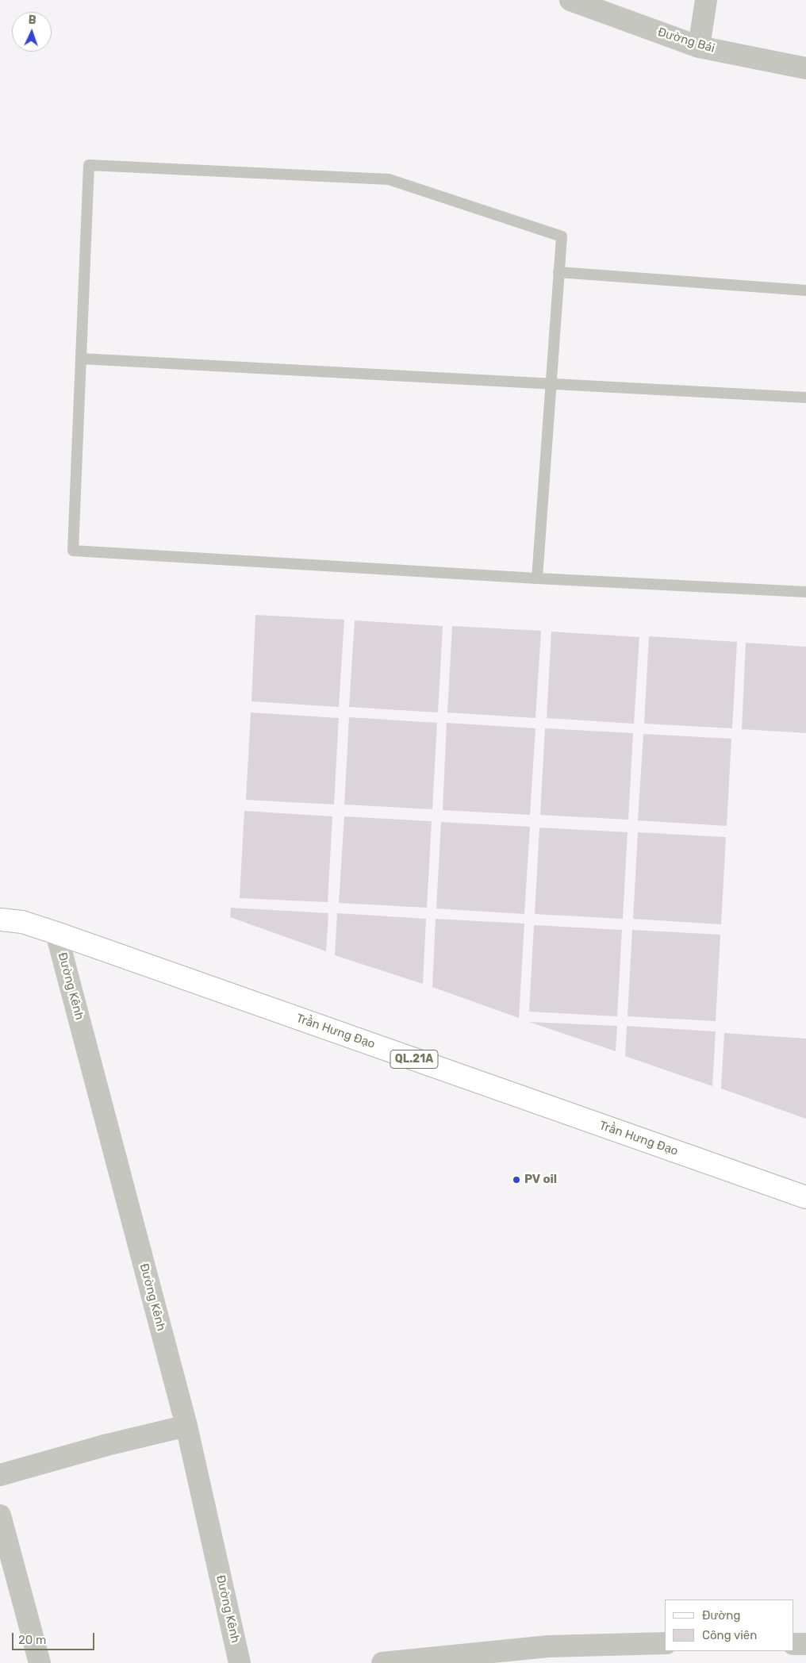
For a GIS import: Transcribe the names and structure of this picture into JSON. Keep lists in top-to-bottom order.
{
  "streets": {
    "main road": ["Trần Hưng Đạo", "QL.21A"],
    "street": ["Đường Bái", "Đường Kênh"]
  },
  "crossings": [
    ["Đường Kênh", "Trần Hưng Đạo"]
  ],
  "places": ["PV oil"],
  "legend": ["Đường", "Công viên"],
  "scale_bar": "20 m",
  "north": "top"
}
